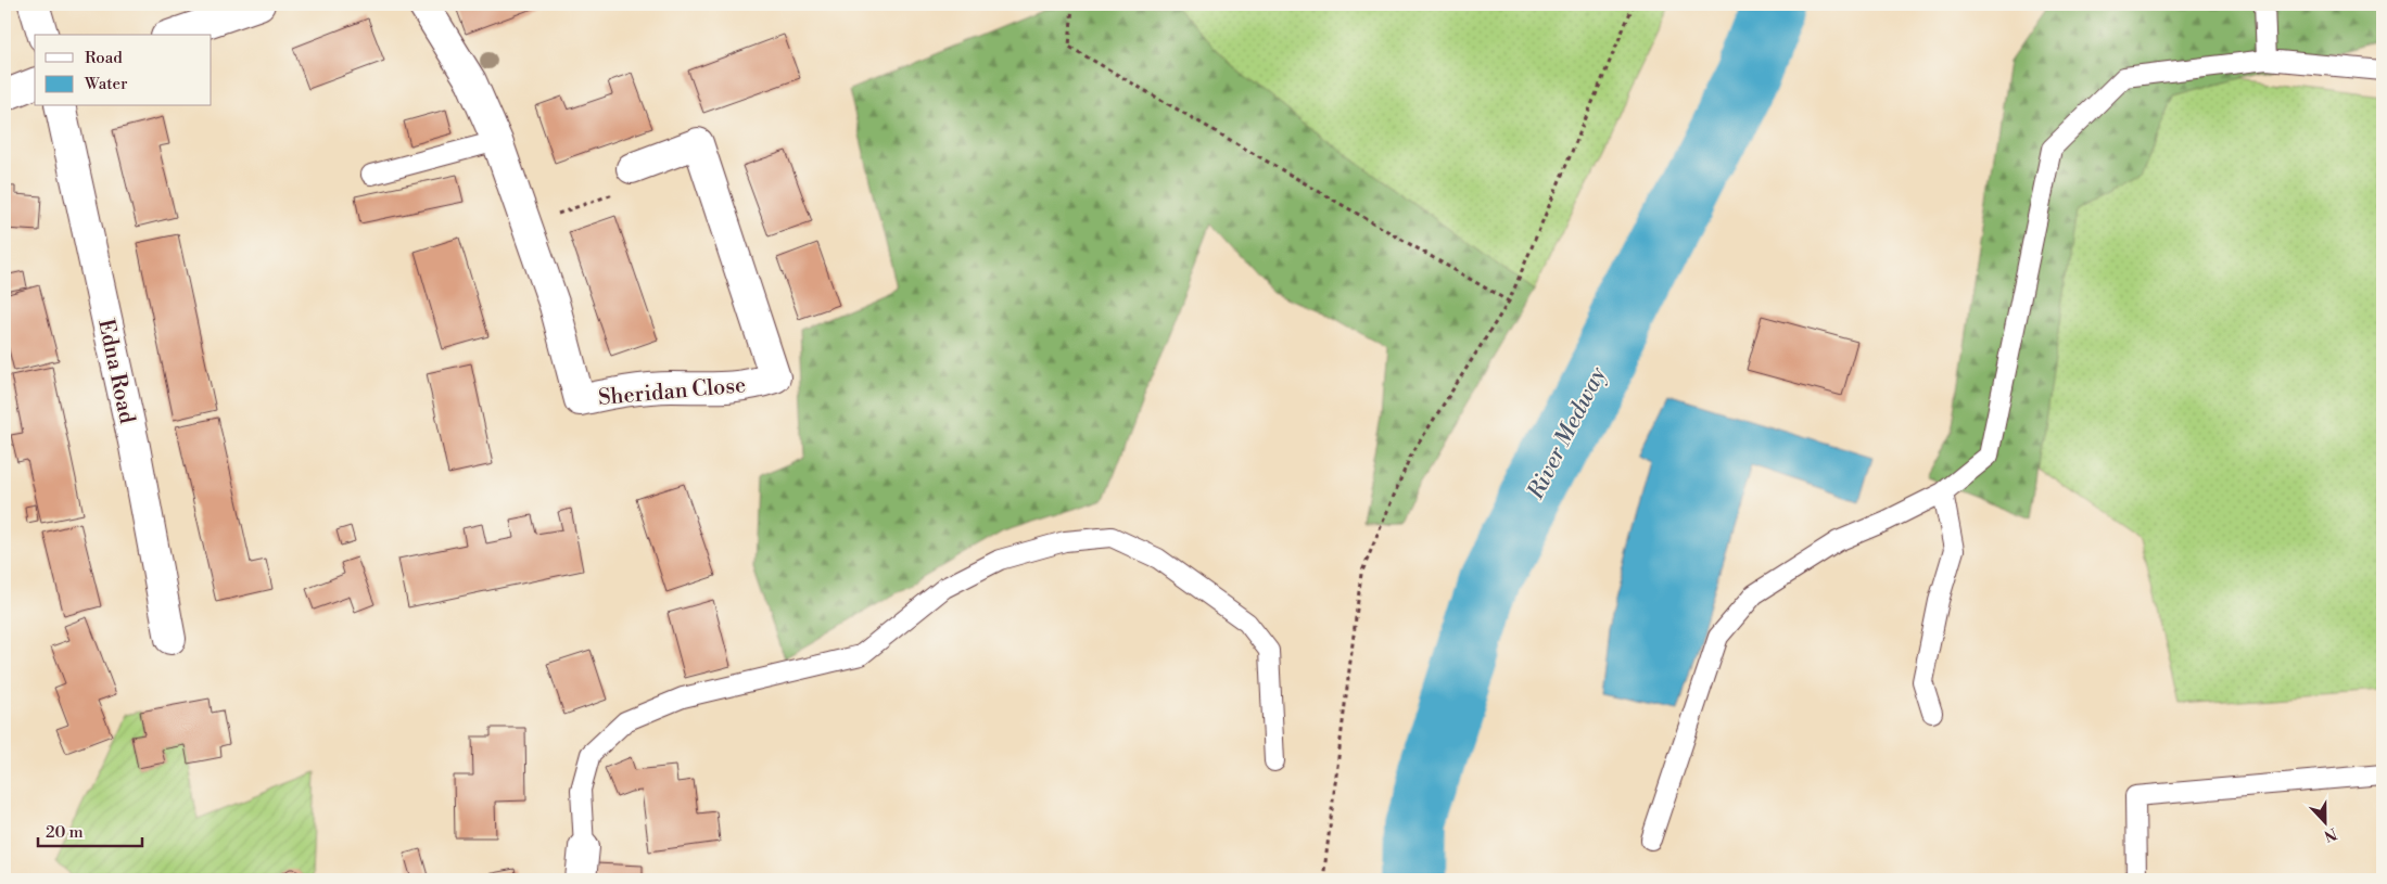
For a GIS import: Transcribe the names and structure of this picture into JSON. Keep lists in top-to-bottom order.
{
  "streets": {
    "street": ["Edna Road", "Sheridan Close"]
  },
  "water": ["River Medway"],
  "legend": ["Road", "Water"],
  "scale_bar": "20 m",
  "north": "bottom"
}
